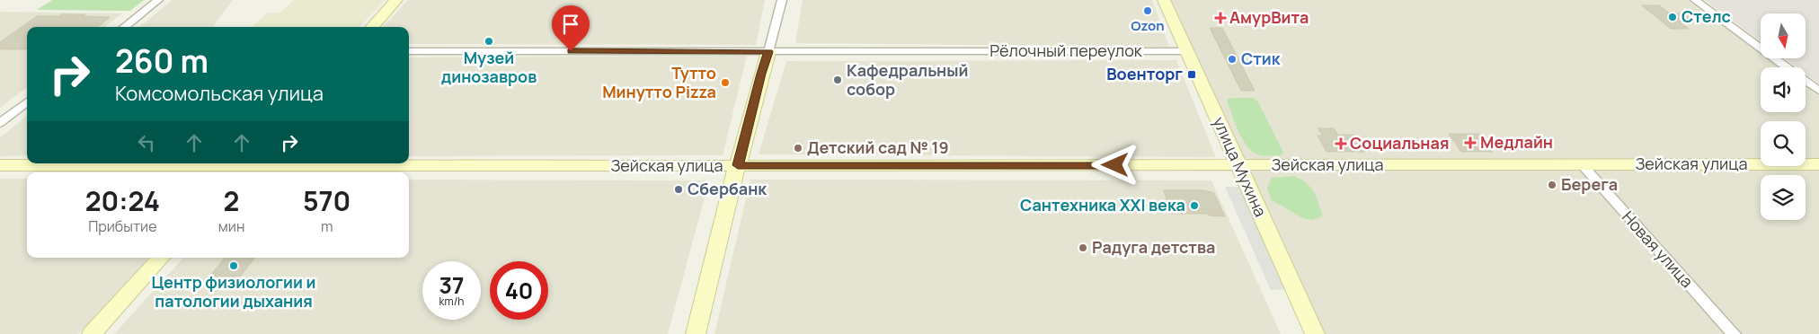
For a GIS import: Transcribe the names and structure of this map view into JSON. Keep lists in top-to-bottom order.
{
  "streets": {
    "street": [
      "Рёлочный переулок",
      "Зейская улица",
      "улица Мухина",
      "Новая улица"
    ]
  },
  "crossings": [
    ["Рёлочный переулок", "улица Мухина"],
    ["Зейская улица", "улица Мухина"],
    ["Зейская улица", "Новая улица"]
  ],
  "places": {
    "other": [
      "Ozon",
      "Стелс",
      "Музей динозавров",
      "Стик",
      "Кафедральный собор",
      "Тутто Минутто Pizza",
      "Детский сад № 19",
      "Берега",
      "Сбербанк",
      "Сантехника XXI века",
      "Радуга детства",
      "Центр физиологии и патологии дыхания"
    ],
    "health": ["АмурВита", "Медлайн", "Социальная"],
    "transit": ["Военторг"]
  },
  "north": "bottom",
  "page": {
    "turn": ["260 m", "Комсомольская улица"],
    "eta": [
      "20:24",
      "Прибытие",
      "2",
      "мин",
      "570",
      "m"
    ],
    "speed": "37 km/h",
    "limit": "40"
  }
}
